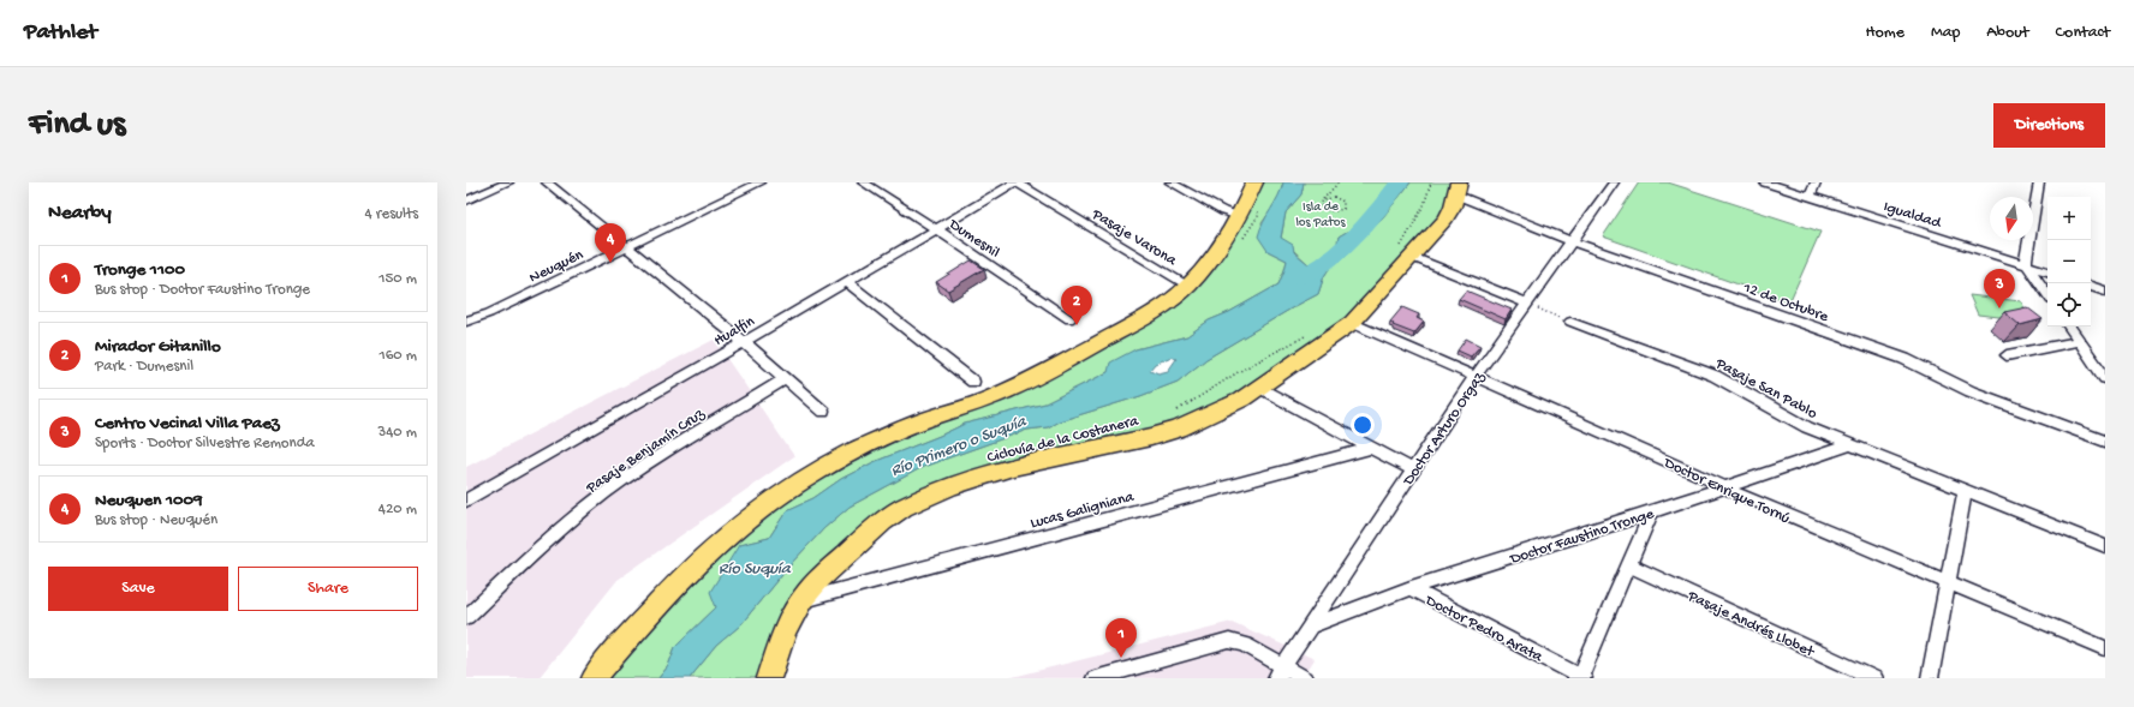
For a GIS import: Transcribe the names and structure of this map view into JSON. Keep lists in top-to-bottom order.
{
  "streets": {
    "street": [
      "Igualdad",
      "Pasaje Varona",
      "Dumesnil",
      "Neuquén",
      "12 de Octubre",
      "Hualfin",
      "Pasaje San Pablo",
      "Doctor Arturo Orgaz",
      "Pasaje Benjamín Cruz",
      "Doctor Enrique Tornú",
      "Lucas Galigniana",
      "Doctor Faustino Tronge",
      "Pasaje Andrés Llobet",
      "Doctor Pedro Arata"
    ]
  },
  "crossings": [
    ["Pasaje Varona", "Hualfin"],
    ["Dumesnil", "Hualfin"],
    ["12 de Octubre", "Doctor Arturo Orgaz"],
    ["Pasaje San Pablo", "Doctor Faustino Tronge"],
    ["Doctor Arturo Orgaz", "Doctor Enrique Tornú"],
    ["Doctor Arturo Orgaz", "Doctor Faustino Tronge"],
    ["Doctor Enrique Tornú", "Doctor Faustino Tronge"],
    ["Doctor Faustino Tronge", "Doctor Pedro Arata"]
  ],
  "water": ["Río Primero o Suquía", "Río Suquía"],
  "parks": ["Isla de los Patos"],
  "north": "bottom",
  "page": {
    "header": "Pathlet",
    "nav": [
      "Home",
      "Map",
      "About",
      "Contact"
    ],
    "buttons": [
      "Directions",
      ["Save", "Share"]
    ],
    "title": "Find us",
    "heading": ["Nearby", "4 results"],
    "map_buttons": ["+", "−"],
    "pins": [
      "4",
      "3",
      "2",
      "1"
    ],
    "list": [
      {
        "mark": "1",
        "name": "Tronge 1100",
        "note": "Bus stop · Doctor Faustino Tronge",
        "value": "150 m"
      },
      {
        "mark": "2",
        "name": "Mirador Gitanillo",
        "note": "Park · Dumesnil",
        "value": "160 m"
      },
      {
        "mark": "3",
        "name": "Centro Vecinal Villa Paez",
        "note": "Sports · Doctor Silvestre Remonda",
        "value": "340 m"
      },
      {
        "mark": "4",
        "name": "Neuquen 1009",
        "note": "Bus stop · Neuquén",
        "value": "420 m"
      }
    ]
  }
}
